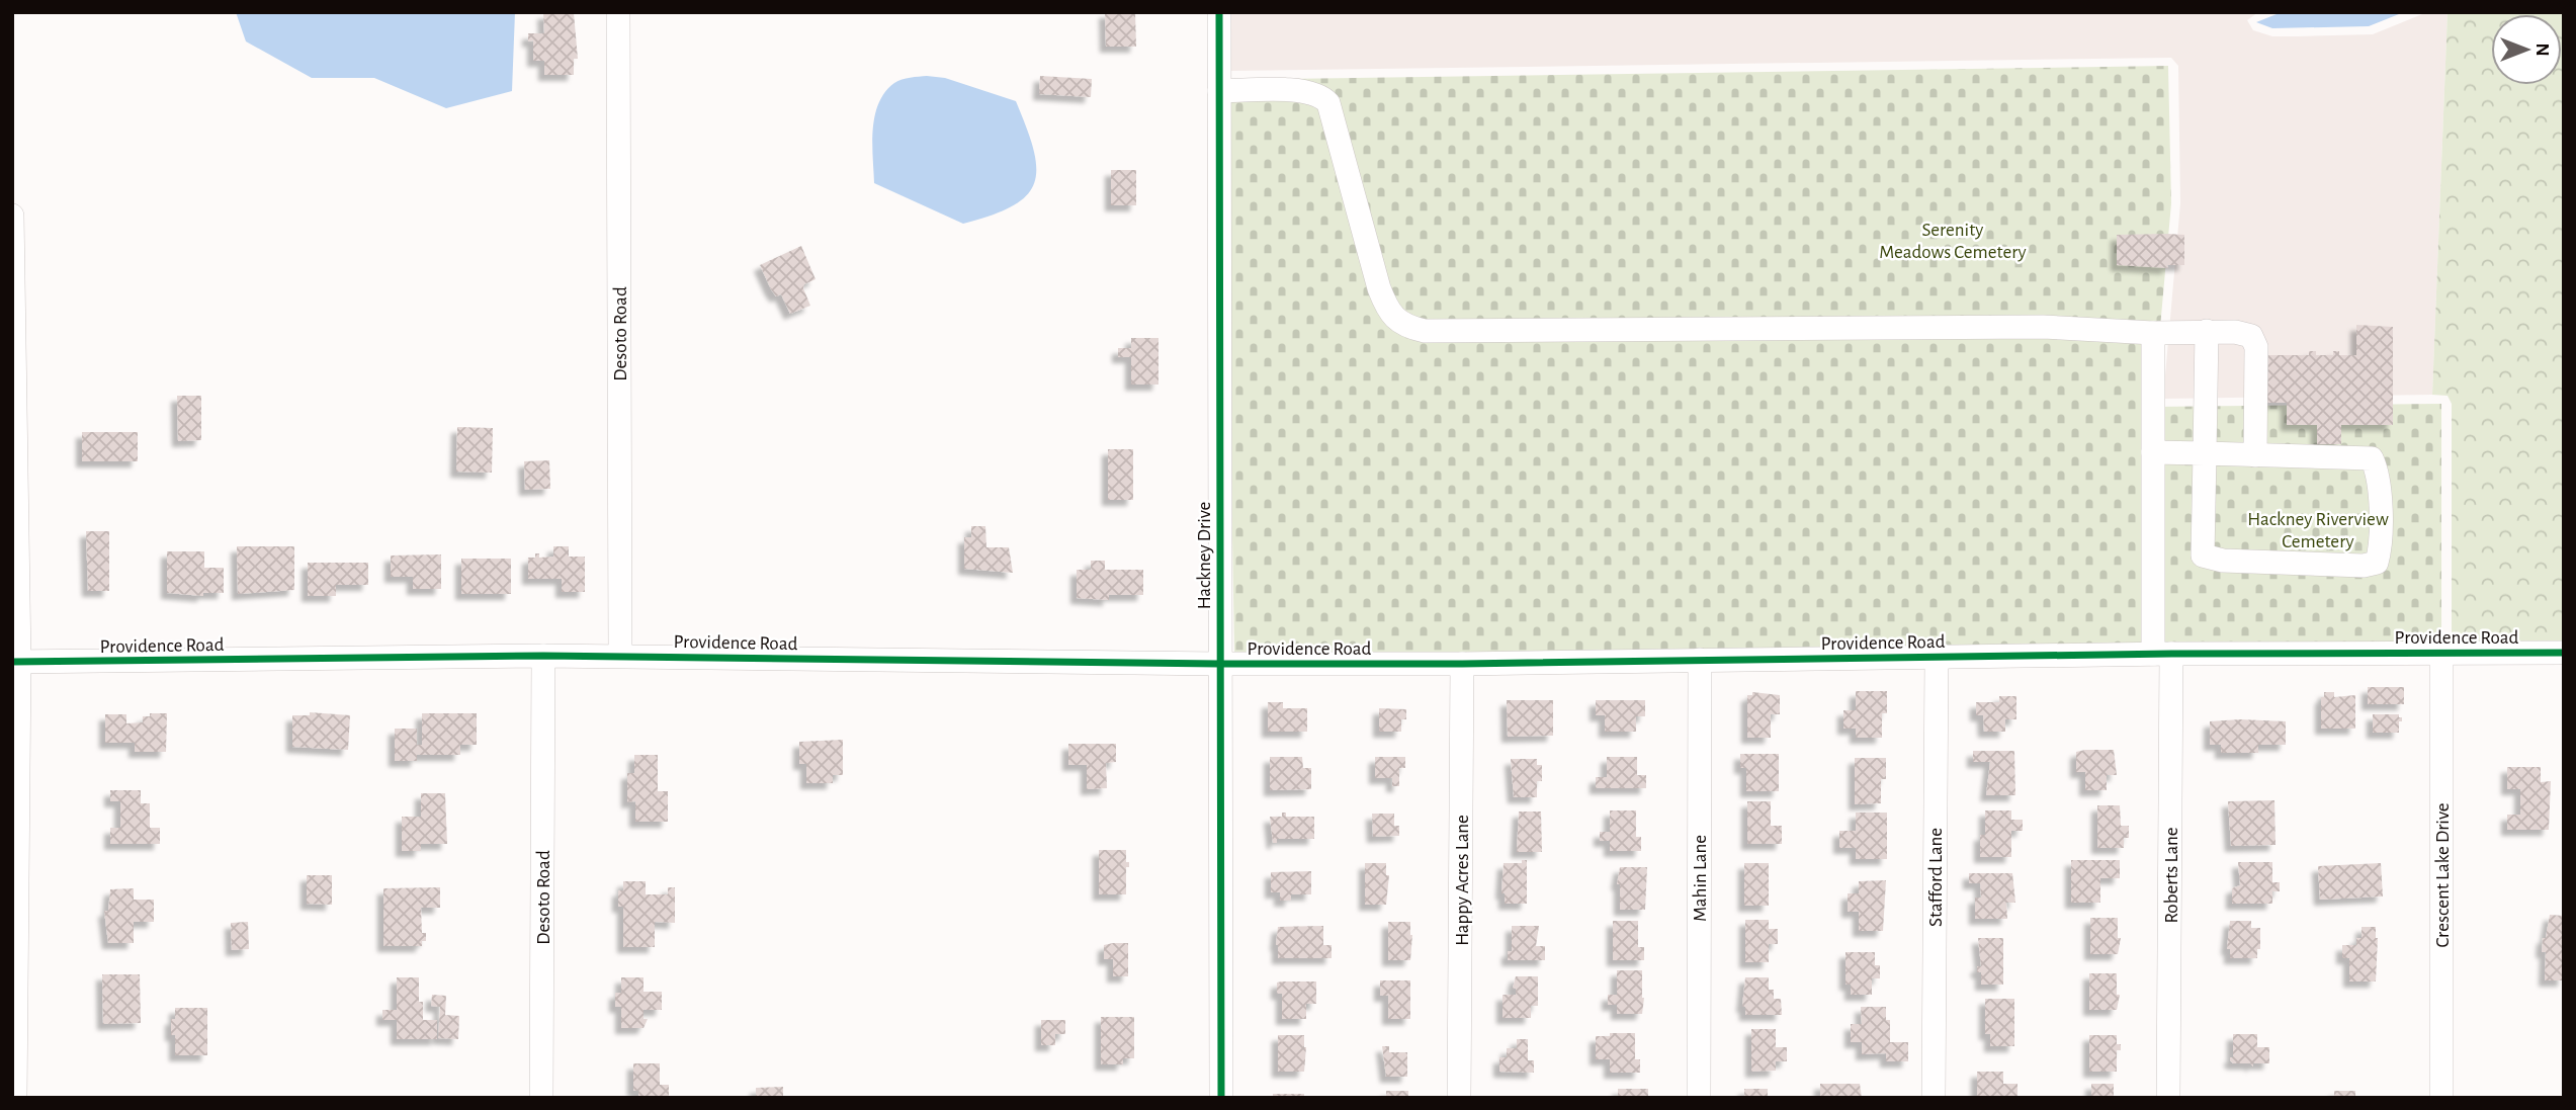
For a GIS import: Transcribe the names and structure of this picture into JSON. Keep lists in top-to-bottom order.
{
  "streets": {
    "street": [
      "Desoto Road",
      "Hackney Drive",
      "Providence Road",
      "Roberts Lane",
      "Crescent Lake Drive",
      "Stafford Lane",
      "Mahin Lane",
      "Happy Acres Lane"
    ]
  },
  "crossings": [
    ["Desoto Road", "Providence Road"],
    ["Hackney Drive", "Providence Road"],
    ["Providence Road", "Roberts Lane"],
    ["Providence Road", "Crescent Lake Drive"],
    ["Providence Road", "Stafford Lane"],
    ["Providence Road", "Mahin Lane"],
    ["Providence Road", "Happy Acres Lane"]
  ],
  "parks": ["Serenity Meadows Cemetery", "Hackney Riverview Cemetery"],
  "north": "right"
}
